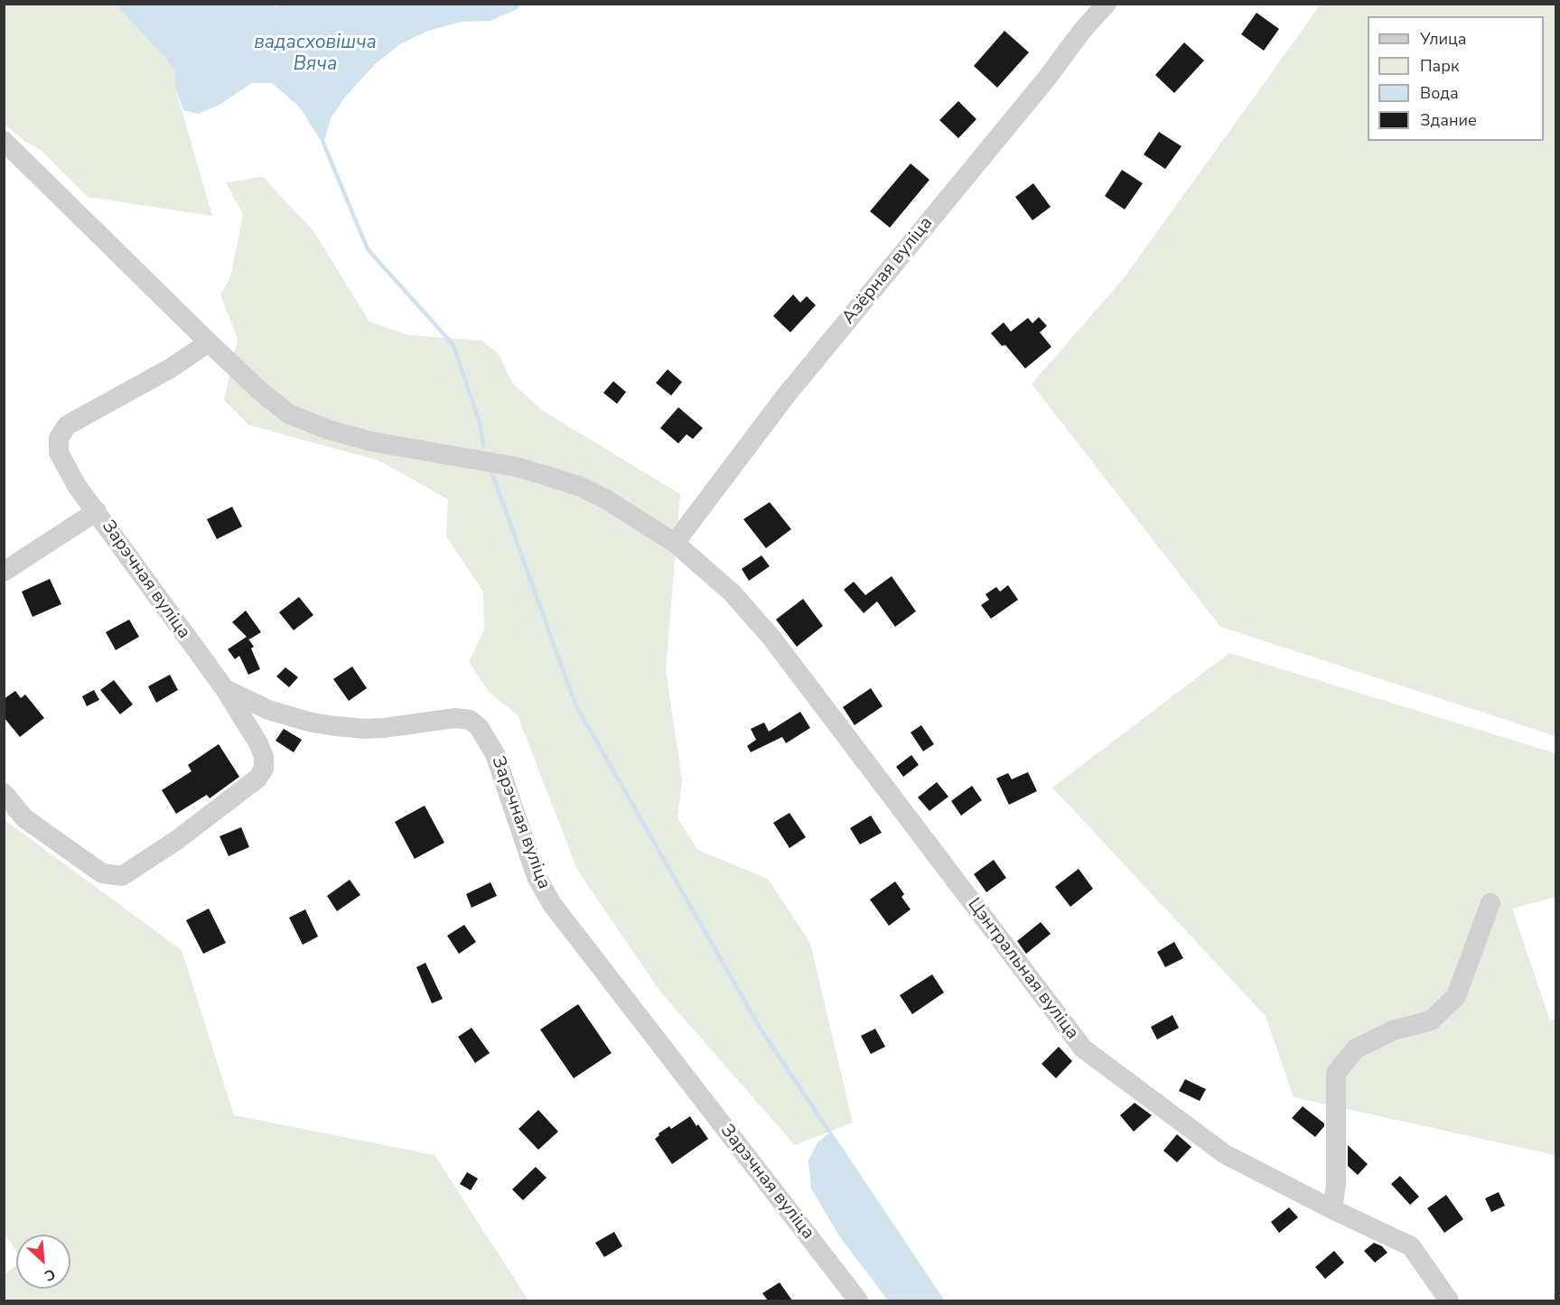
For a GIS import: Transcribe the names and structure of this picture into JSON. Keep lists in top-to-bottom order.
{
  "streets": {
    "street": ["Азёрная вуліца", "Зарэчная вуліца", "Цэнтральная вуліца"]
  },
  "crossings": [
    ["Азёрная вуліца", "Цэнтральная вуліца"],
    ["Зарэчная вуліца", "Цэнтральная вуліца"]
  ],
  "water": ["вадасховішча Вяча"],
  "legend": [
    "Улица",
    "Парк",
    "Вода",
    "Здание"
  ],
  "north": "bottom right"
}
